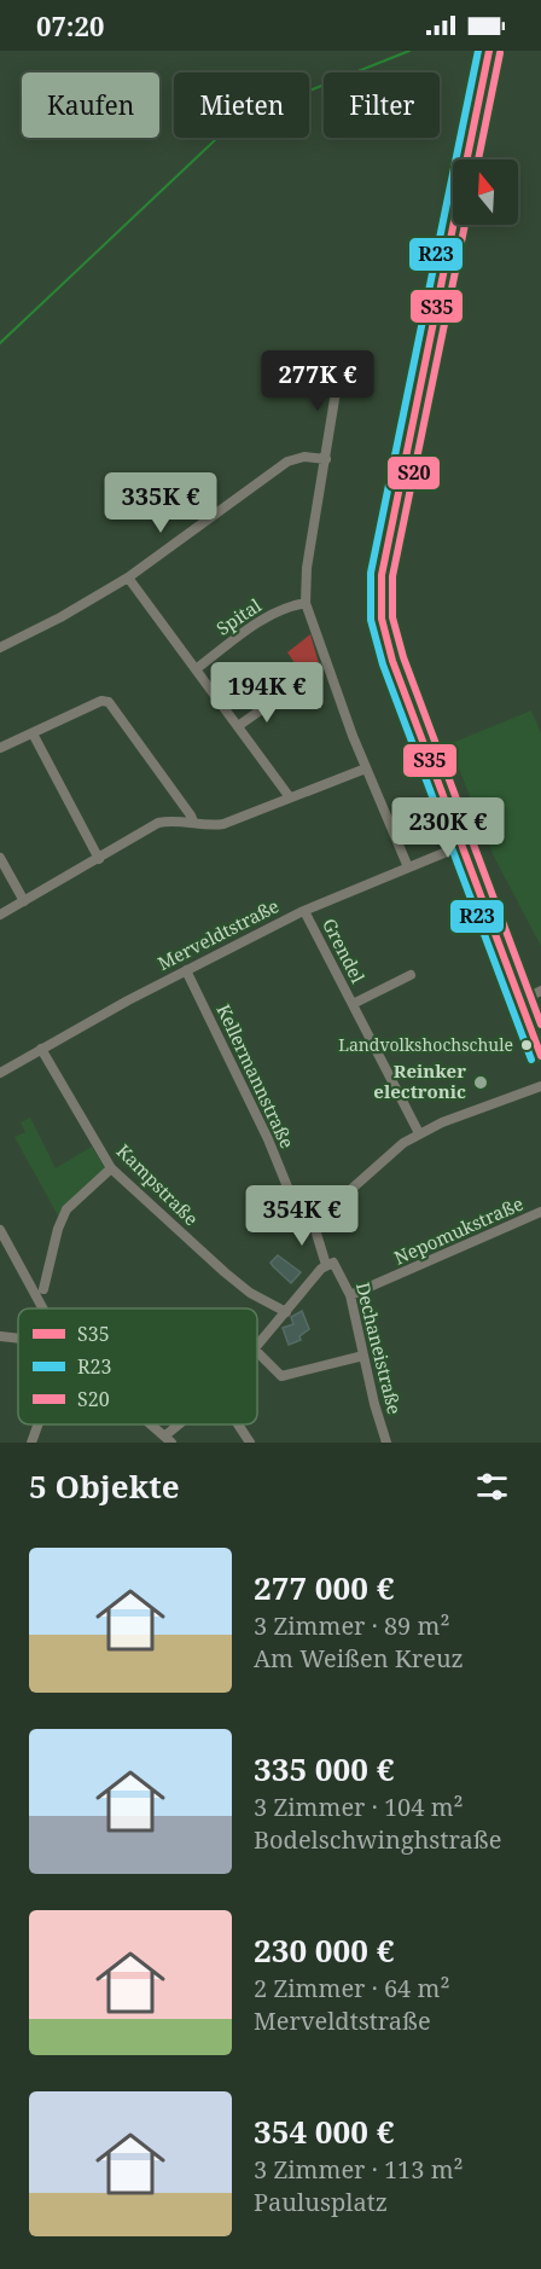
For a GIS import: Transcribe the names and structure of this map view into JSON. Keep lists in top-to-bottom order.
{
  "streets": {
    "street": [
      "Spital",
      "Merveldtstraße",
      "Grendel",
      "Kellermannstraße",
      "Kampstraße",
      "Nepomukstraße",
      "Dechaneistraße"
    ]
  },
  "crossings": [
    ["Merveldtstraße", "Grendel"],
    ["Merveldtstraße", "Kellermannstraße"],
    ["Merveldtstraße", "Kampstraße"],
    ["Kellermannstraße", "Dechaneistraße"],
    ["Nepomukstraße", "Dechaneistraße"]
  ],
  "places": ["Landvolkshochschule", "Reinker electronic"],
  "lines": ["transit line S35", "transit line R23", "transit line S20"],
  "legend": ["S35", "R23", "S20"],
  "north": "top",
  "page": {
    "status": "07:20",
    "chip": ["Kaufen", "Mieten", "Filter"],
    "price": [
      "277K €",
      "335K €",
      "194K €",
      "230K €",
      "354K €"
    ],
    "heading": "5 Objekte",
    "list": [
      {
        "name": "277 000 €",
        "note": "3 Zimmer · 89 m² · Am Weißen Kreuz"
      },
      {
        "name": "335 000 €",
        "note": "3 Zimmer · 104 m² · Bodelschwinghstraße"
      },
      {
        "name": "230 000 €",
        "note": "2 Zimmer · 64 m² · Merveldtstraße"
      },
      {
        "name": "354 000 €",
        "note": "3 Zimmer · 113 m² · Paulusplatz"
      }
    ]
  }
}
